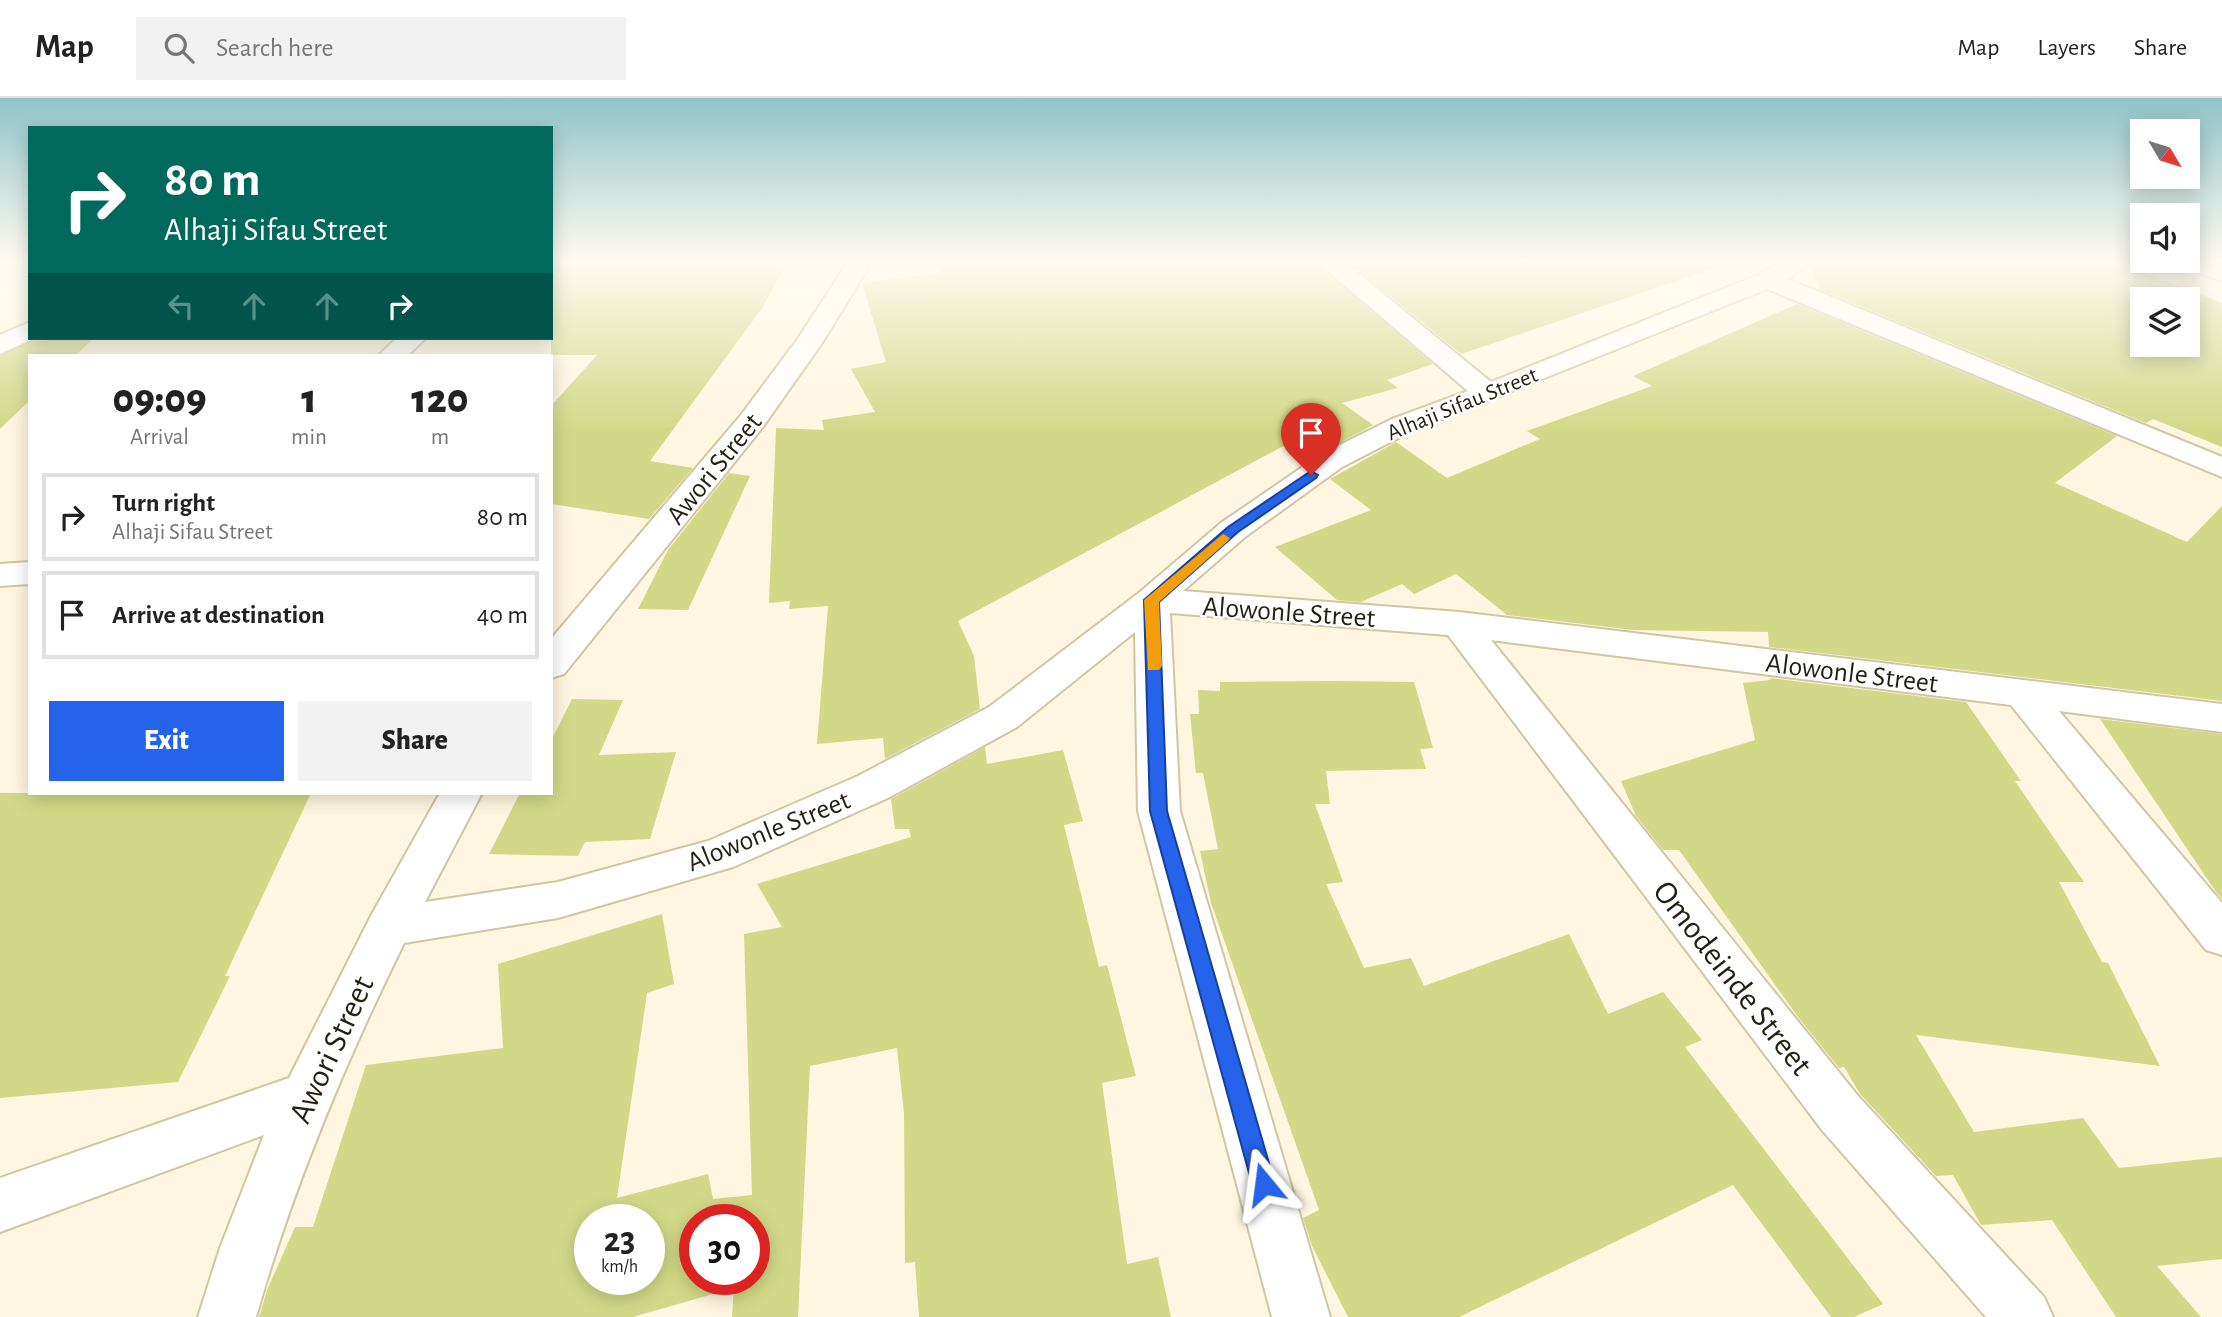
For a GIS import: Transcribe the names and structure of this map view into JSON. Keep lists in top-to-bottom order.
{
  "streets": {
    "street": [
      "Alhaji Sifau Street",
      "Awori Street",
      "Alowonle Street",
      "Omodeinde Street"
    ]
  },
  "crossings": [
    ["Alhaji Sifau Street", "Alowonle Street"],
    ["Awori Street", "Alowonle Street"],
    ["Alowonle Street", "Omodeinde Street"]
  ],
  "north": "bottom right",
  "page": {
    "header": "Map",
    "search": "Search here",
    "nav": ["Map", "Layers", "Share"],
    "turn": ["80 m", "Alhaji Sifau Street"],
    "eta": [
      "09:09",
      "Arrival",
      "1",
      "min",
      "120",
      "m"
    ],
    "list": [
      {
        "name": "Turn right",
        "note": "Alhaji Sifau Street",
        "value": "80 m"
      },
      {
        "name": "Arrive at destination",
        "value": "40 m"
      }
    ],
    "buttons": ["Exit", "Share"],
    "speed": "23 km/h",
    "limit": "30"
  }
}
